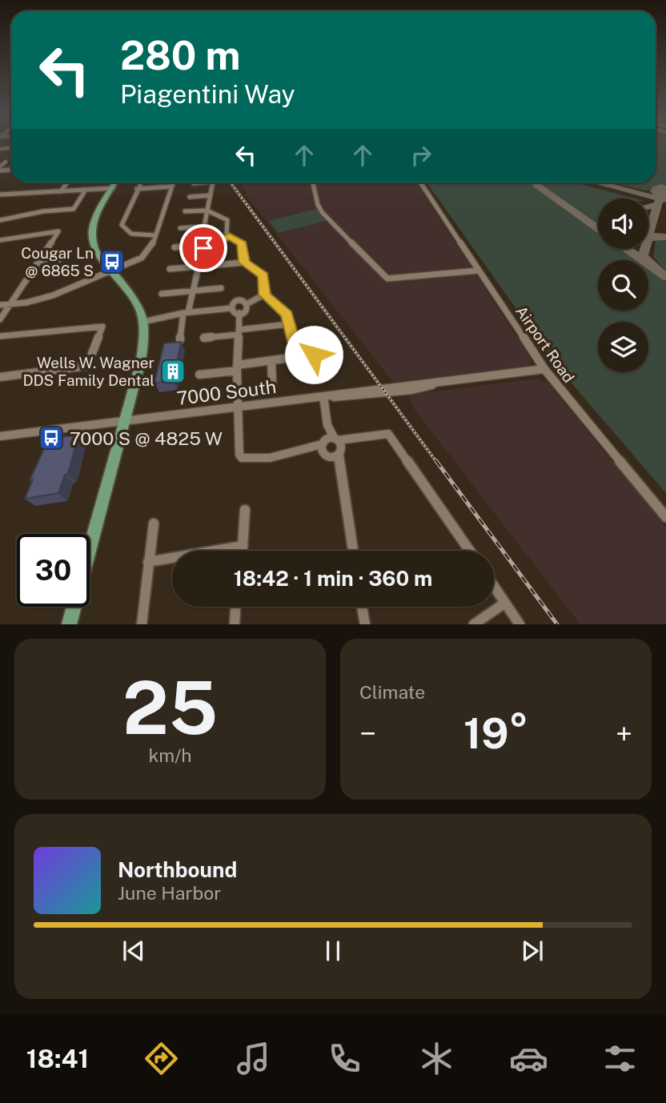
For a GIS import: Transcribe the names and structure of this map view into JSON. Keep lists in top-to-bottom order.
{
  "streets": {
    "street": ["Airport Road", "7000 South"]
  },
  "crossings": [
    ["Airport Road", "7000 South"]
  ],
  "places": {
    "bus stop": ["Cougar Ln @ 6865 S", "7000 S @ 4825 W"],
    "building": ["Wells W. Wagner DDS Family Dental"]
  },
  "page": {
    "turn": ["280 m", "Piagentini Way"],
    "limit": "30",
    "trip": "18:42 · 1 min · 360 m",
    "tile": [
      ["25", "km/h"],
      "Climate"
    ],
    "heat": ["−", "19°", "+"],
    "song": ["Northbound", "June Harbor"],
    "tabs": "18:41"
  }
}
